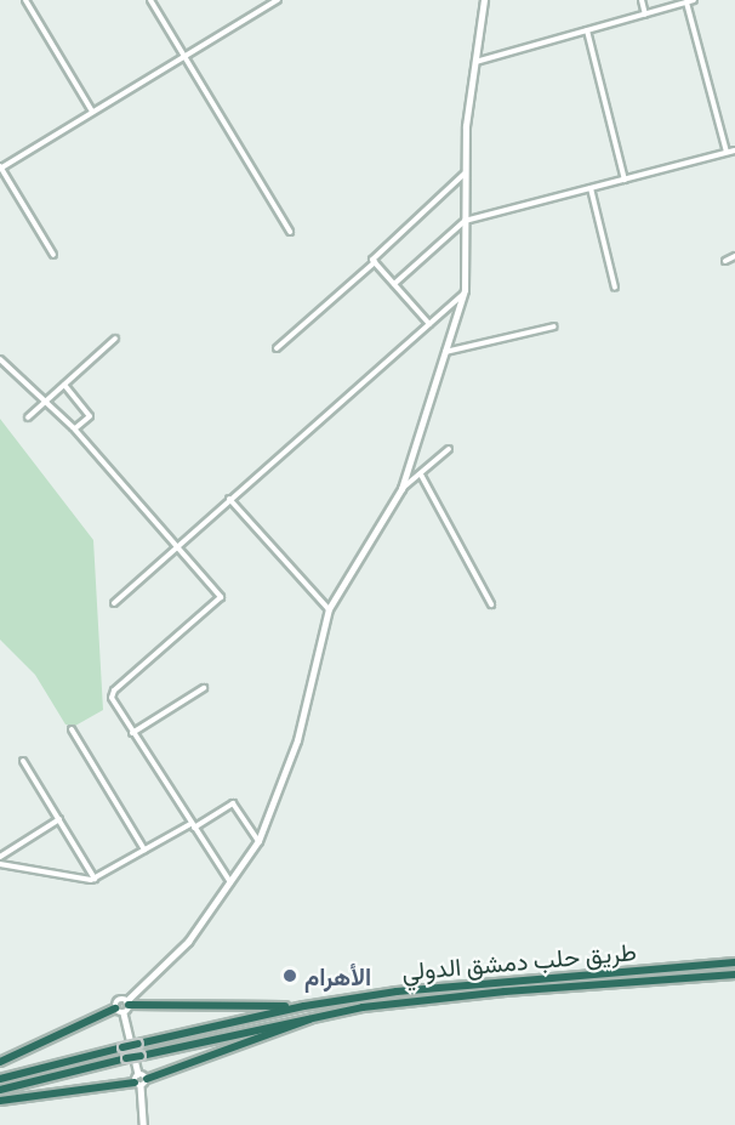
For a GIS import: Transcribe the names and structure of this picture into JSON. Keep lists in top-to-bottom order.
{
  "streets": {
    "highway": ["طريق حلب دمشق الدولي"]
  },
  "places": ["الأهرام"]
}
